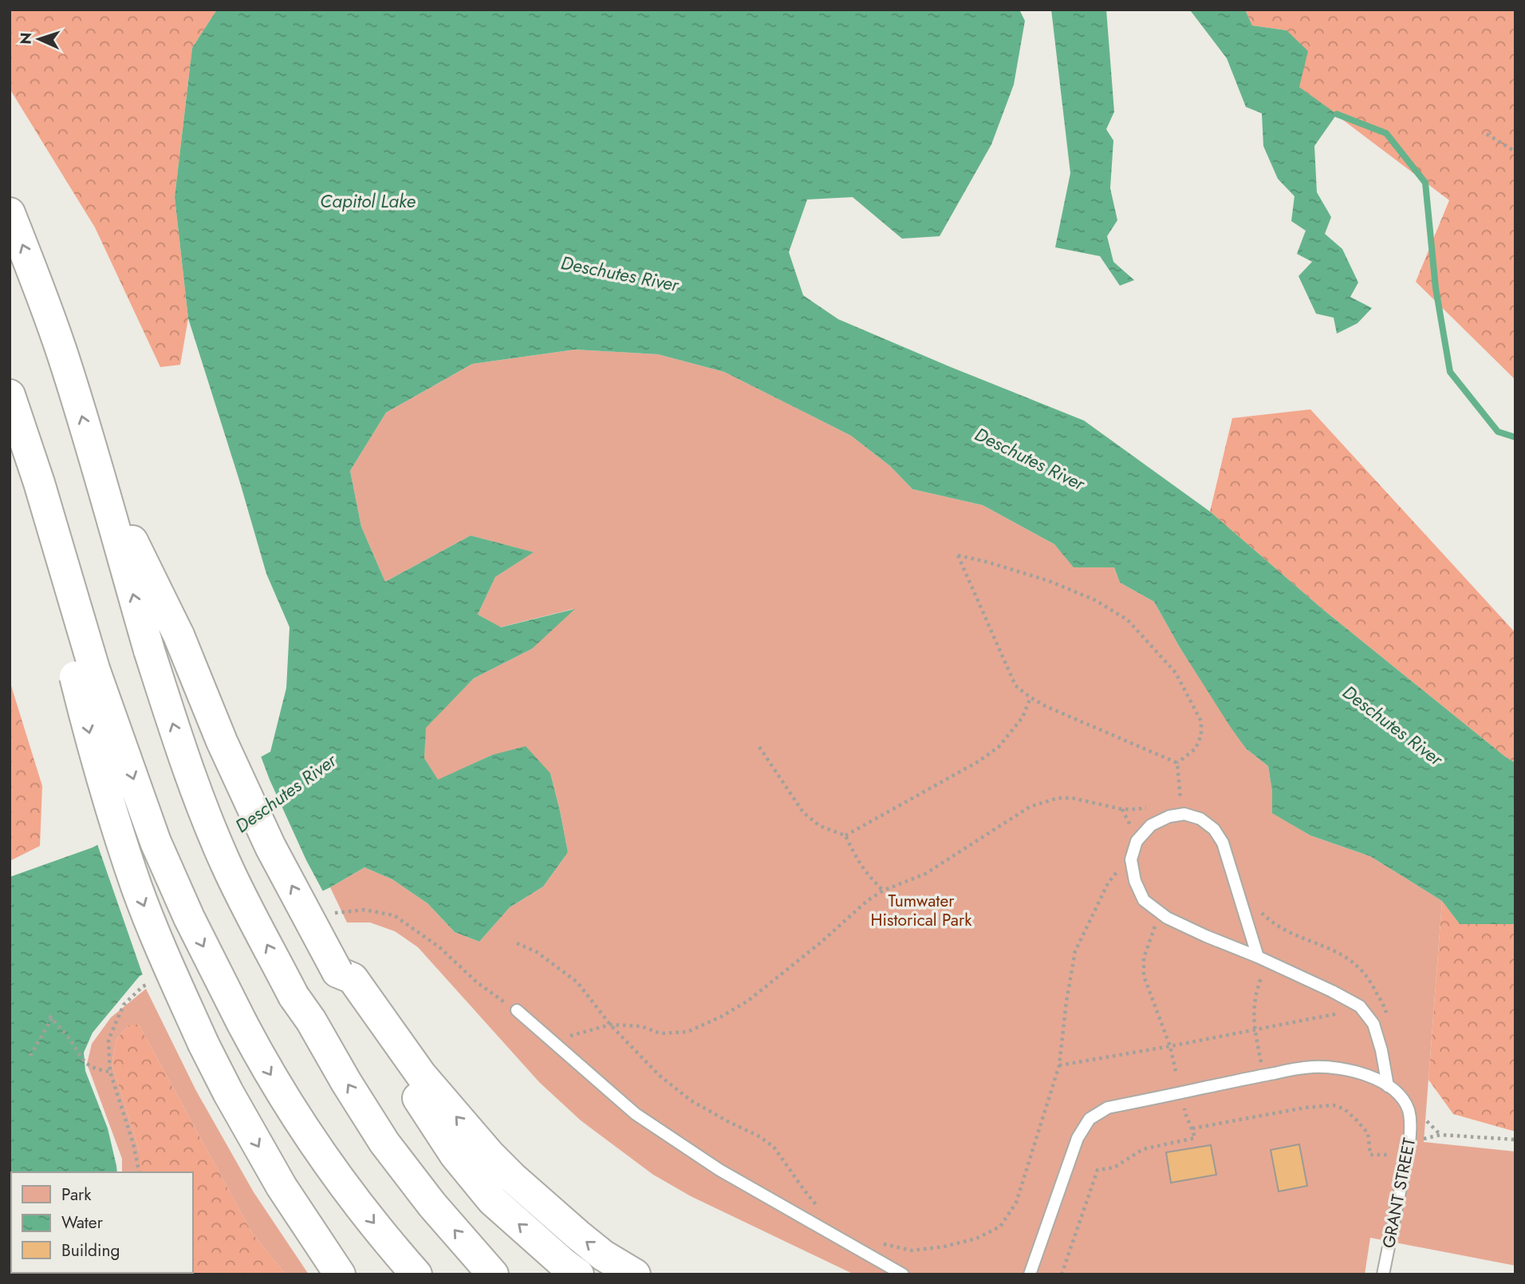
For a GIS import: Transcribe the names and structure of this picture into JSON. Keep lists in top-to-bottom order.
{
  "streets": {
    "lane": ["GRANT STREET"]
  },
  "water": ["Capitol Lake", "Deschutes River"],
  "parks": ["Tumwater Historical Park"],
  "legend": ["Park", "Water", "Building"],
  "north": "left"
}
